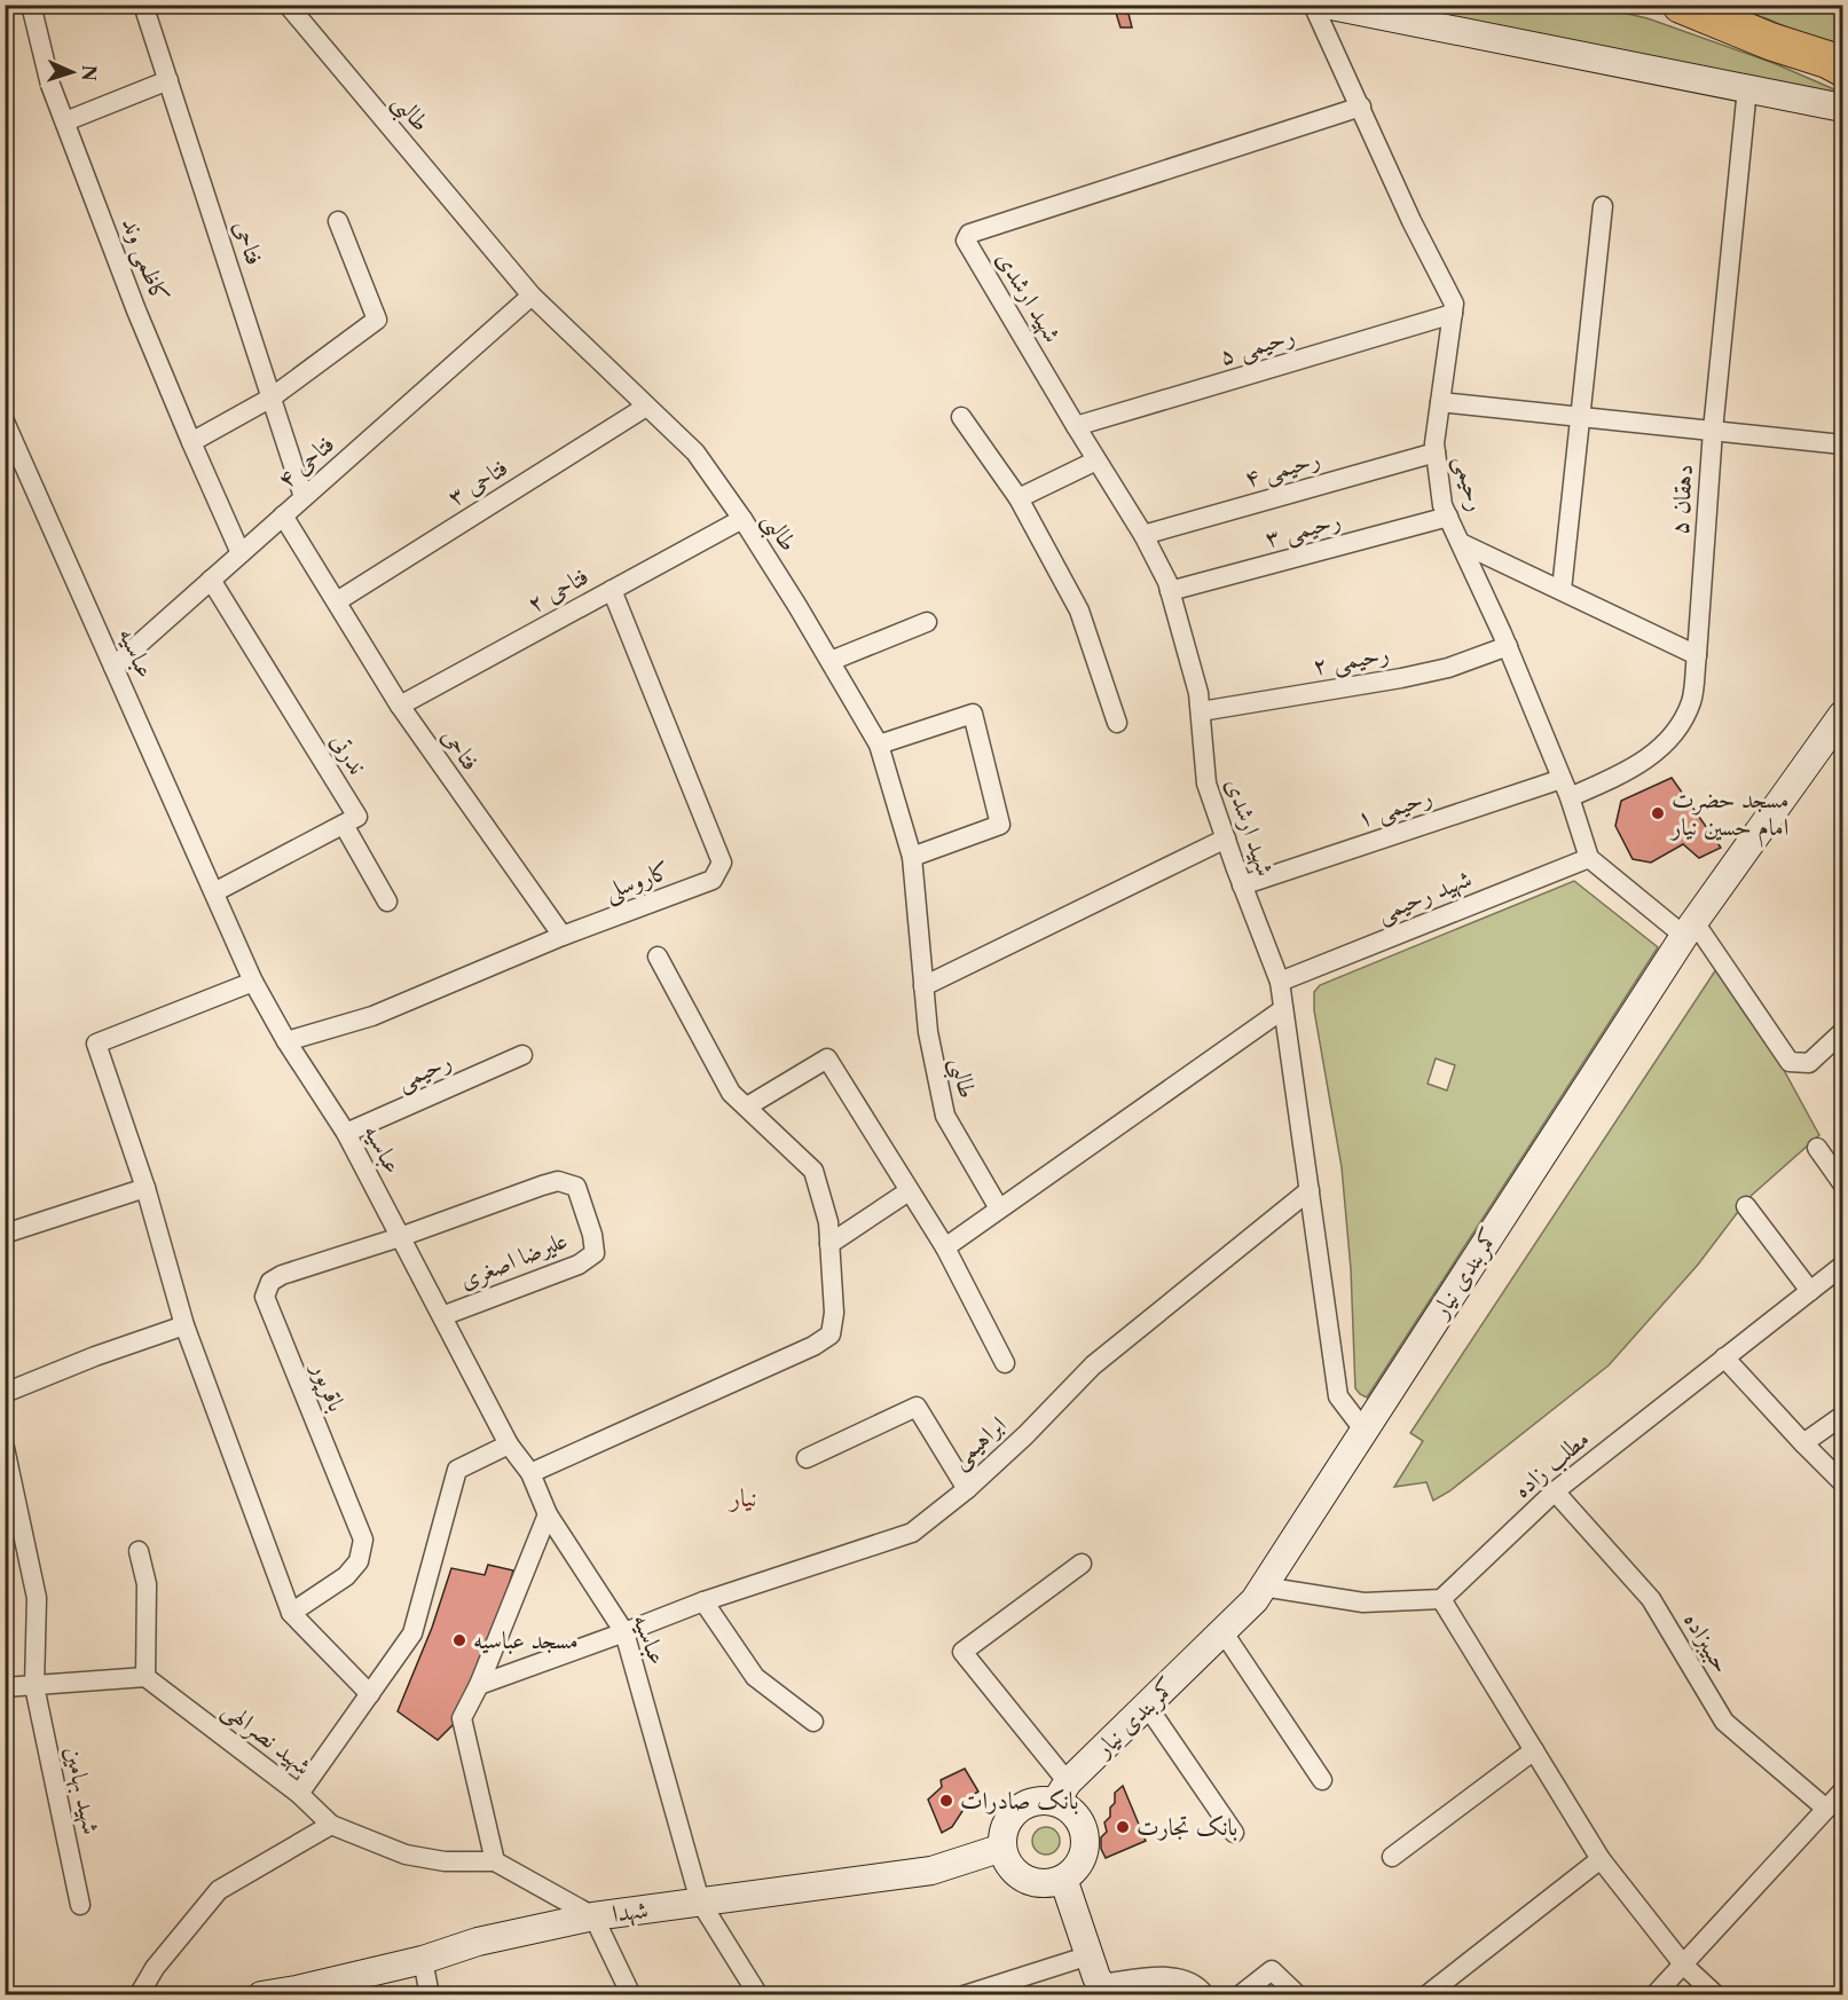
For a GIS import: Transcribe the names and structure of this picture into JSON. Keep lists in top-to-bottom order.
{
  "streets": {
    "main road": ["کمربندی نیار", "شهدا"],
    "street": [
      "طالبی",
      "فتاحی",
      "کاظمی وند",
      "شهید ارشدی",
      "رحیمی ۵",
      "فتاحی ۴",
      "رحیمی ۴",
      "فتاحی ۳",
      "رحیمی",
      "دهقان ۵",
      "رحیمی ۳",
      "فتاحی ۲",
      "عباسیه",
      "رحیمی ۲",
      "ندرتی",
      "رحیمی ۱",
      "کاروسلی",
      "شهید رحیمی",
      "علیرضا اصغری",
      "باقرپور",
      "ابراهیمی",
      "مطلب زاده",
      "حبیبزاده",
      "شهید نصرالهی",
      "شهید بهامین"
    ]
  },
  "crossings": [
    ["طالبی", "فتاحی ۴"],
    ["طالبی", "فتاحی ۳"],
    ["طالبی", "فتاحی ۲"],
    ["فتاحی", "فتاحی ۴"],
    ["فتاحی", "فتاحی ۳"],
    ["فتاحی", "فتاحی ۲"],
    ["فتاحی", "کاروسلی"],
    ["کاظمی وند", "فتاحی ۴"],
    ["شهید ارشدی", "رحیمی ۵"],
    ["شهید ارشدی", "رحیمی ۴"],
    ["شهید ارشدی", "رحیمی"],
    ["شهید ارشدی", "رحیمی ۳"],
    ["شهید ارشدی", "رحیمی ۲"],
    ["شهید ارشدی", "رحیمی ۱"],
    ["شهید ارشدی", "شهید رحیمی"],
    ["شهید ارشدی", "کمربندی نیار"],
    ["شهید ارشدی", "ابراهیمی"],
    ["رحیمی ۵", "رحیمی"],
    ["فتاحی ۴", "عباسیه"],
    ["فتاحی ۴", "ندرتی"],
    ["رحیمی ۴", "رحیمی"],
    ["رحیمی", "دهقان ۵"],
    ["رحیمی", "رحیمی ۳"],
    ["رحیمی", "عباسیه"],
    ["رحیمی", "رحیمی ۲"],
    ["رحیمی", "رحیمی ۱"],
    ["رحیمی", "شهید رحیمی"],
    ["فتاحی ۲", "کاروسلی"],
    ["عباسیه", "کاروسلی"],
    ["عباسیه", "علیرضا اصغری"],
    ["عباسیه", "باقرپور"],
    ["عباسیه", "ابراهیمی"],
    ["عباسیه", "شهدا"],
    ["علیرضا اصغری", "باقرپور"],
    ["کمربندی نیار", "شهدا"],
    ["مطلب زاده", "حبیبزاده"]
  ],
  "districts": ["نیار"],
  "places": [
    "مسجد حضرت امام حسین نیار",
    "مسجد عباسیه",
    "بانک صادرات",
    "بانک تجارت"
  ],
  "north": "right"
}
